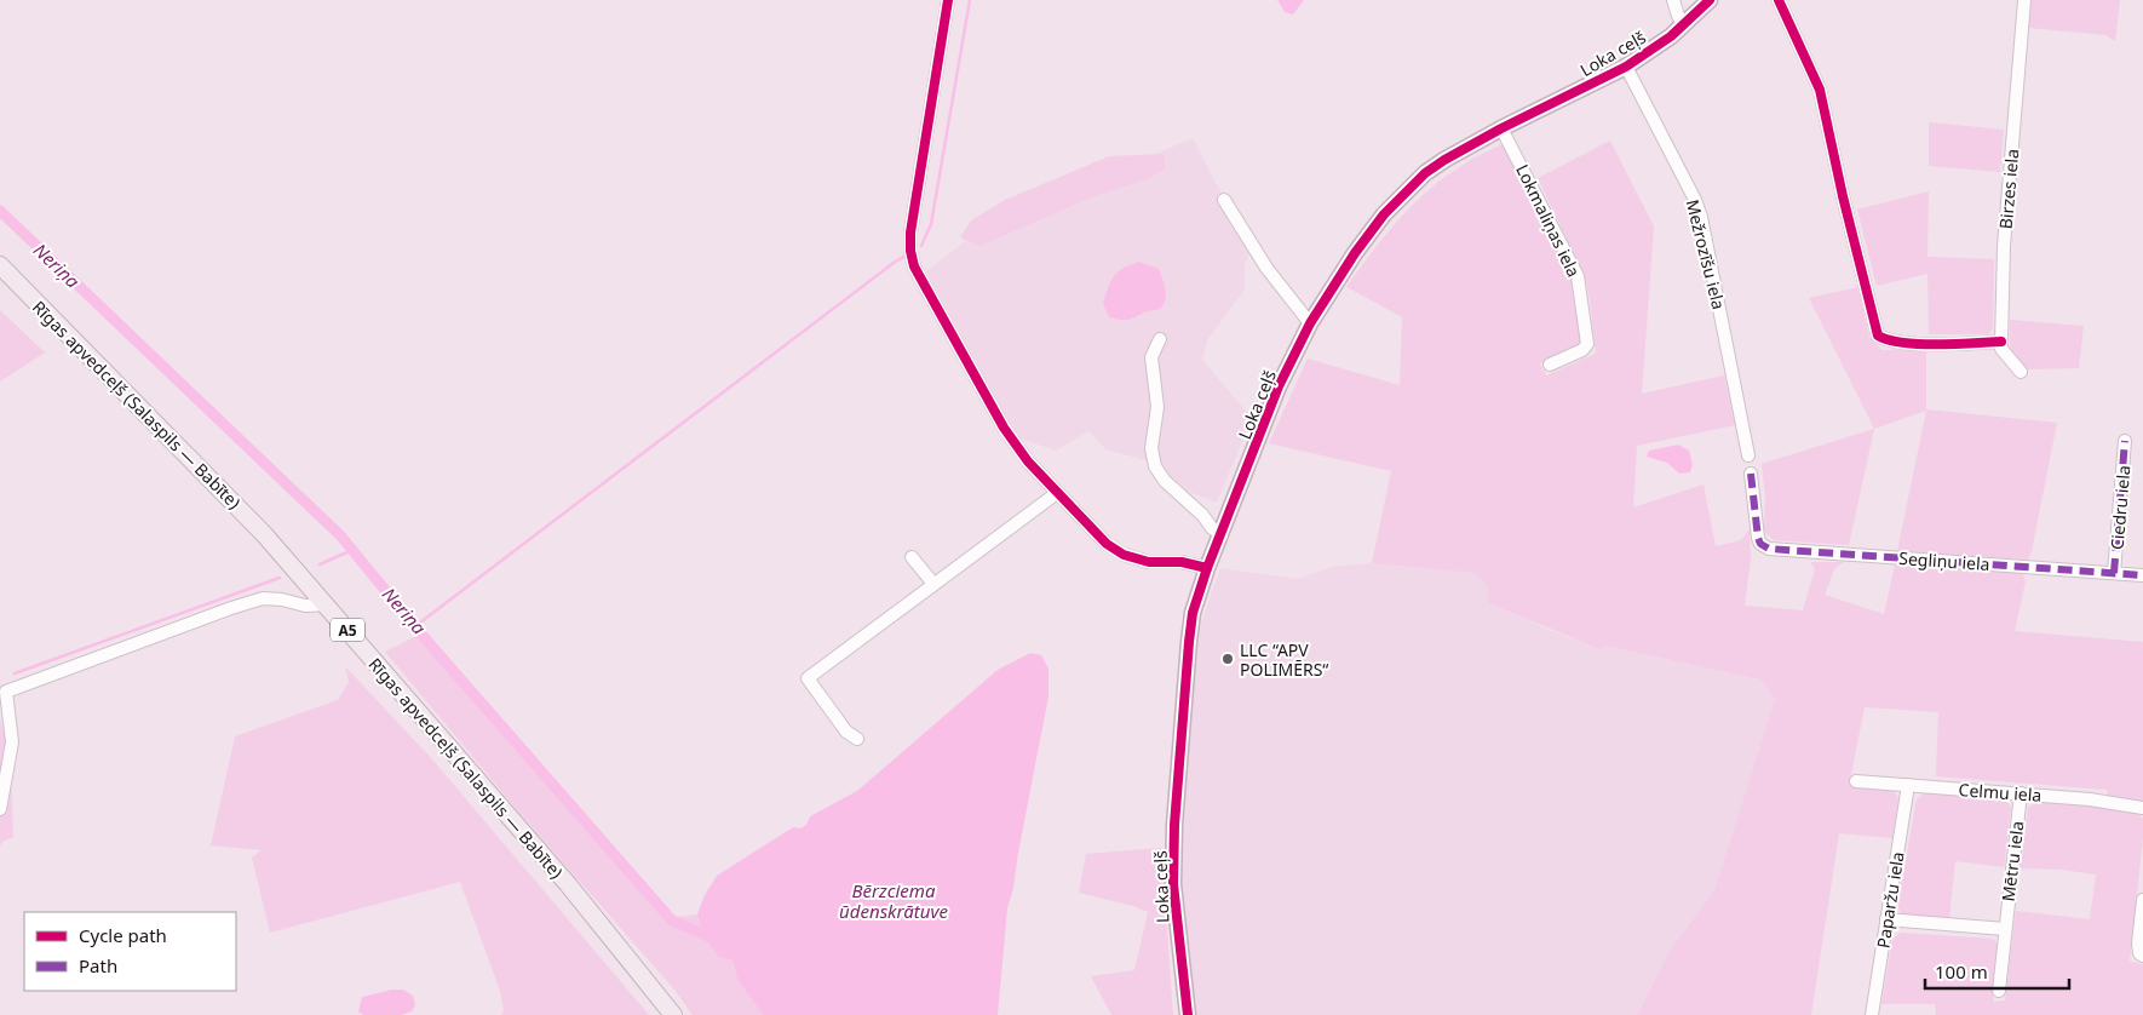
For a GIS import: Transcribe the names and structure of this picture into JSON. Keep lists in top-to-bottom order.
{
  "streets": {
    "highway": ["Rīgas apvedceļš (Salaspils — Babīte)", "A5"],
    "main road": ["Loka ceļš"],
    "street": [
      "Birzes iela",
      "Lokmaliņas iela",
      "Mežrozīšu iela",
      "Ciedru iela",
      "Segliņu iela",
      "Celmu iela",
      "Mētru iela",
      "Paparžu iela"
    ]
  },
  "crossings": [
    ["Loka ceļš", "Lokmaliņas iela"],
    ["Loka ceļš", "Mežrozīšu iela"],
    ["Ciedru iela", "Segliņu iela"],
    ["Celmu iela", "Mētru iela"],
    ["Celmu iela", "Paparžu iela"]
  ],
  "water": ["Neriņa", "Bērzciema ūdenskrātuve"],
  "places": ["LLC “APV POLIMĒRS“"],
  "legend": ["Cycle path", "Path"],
  "scale_bar": "100 m"
}
